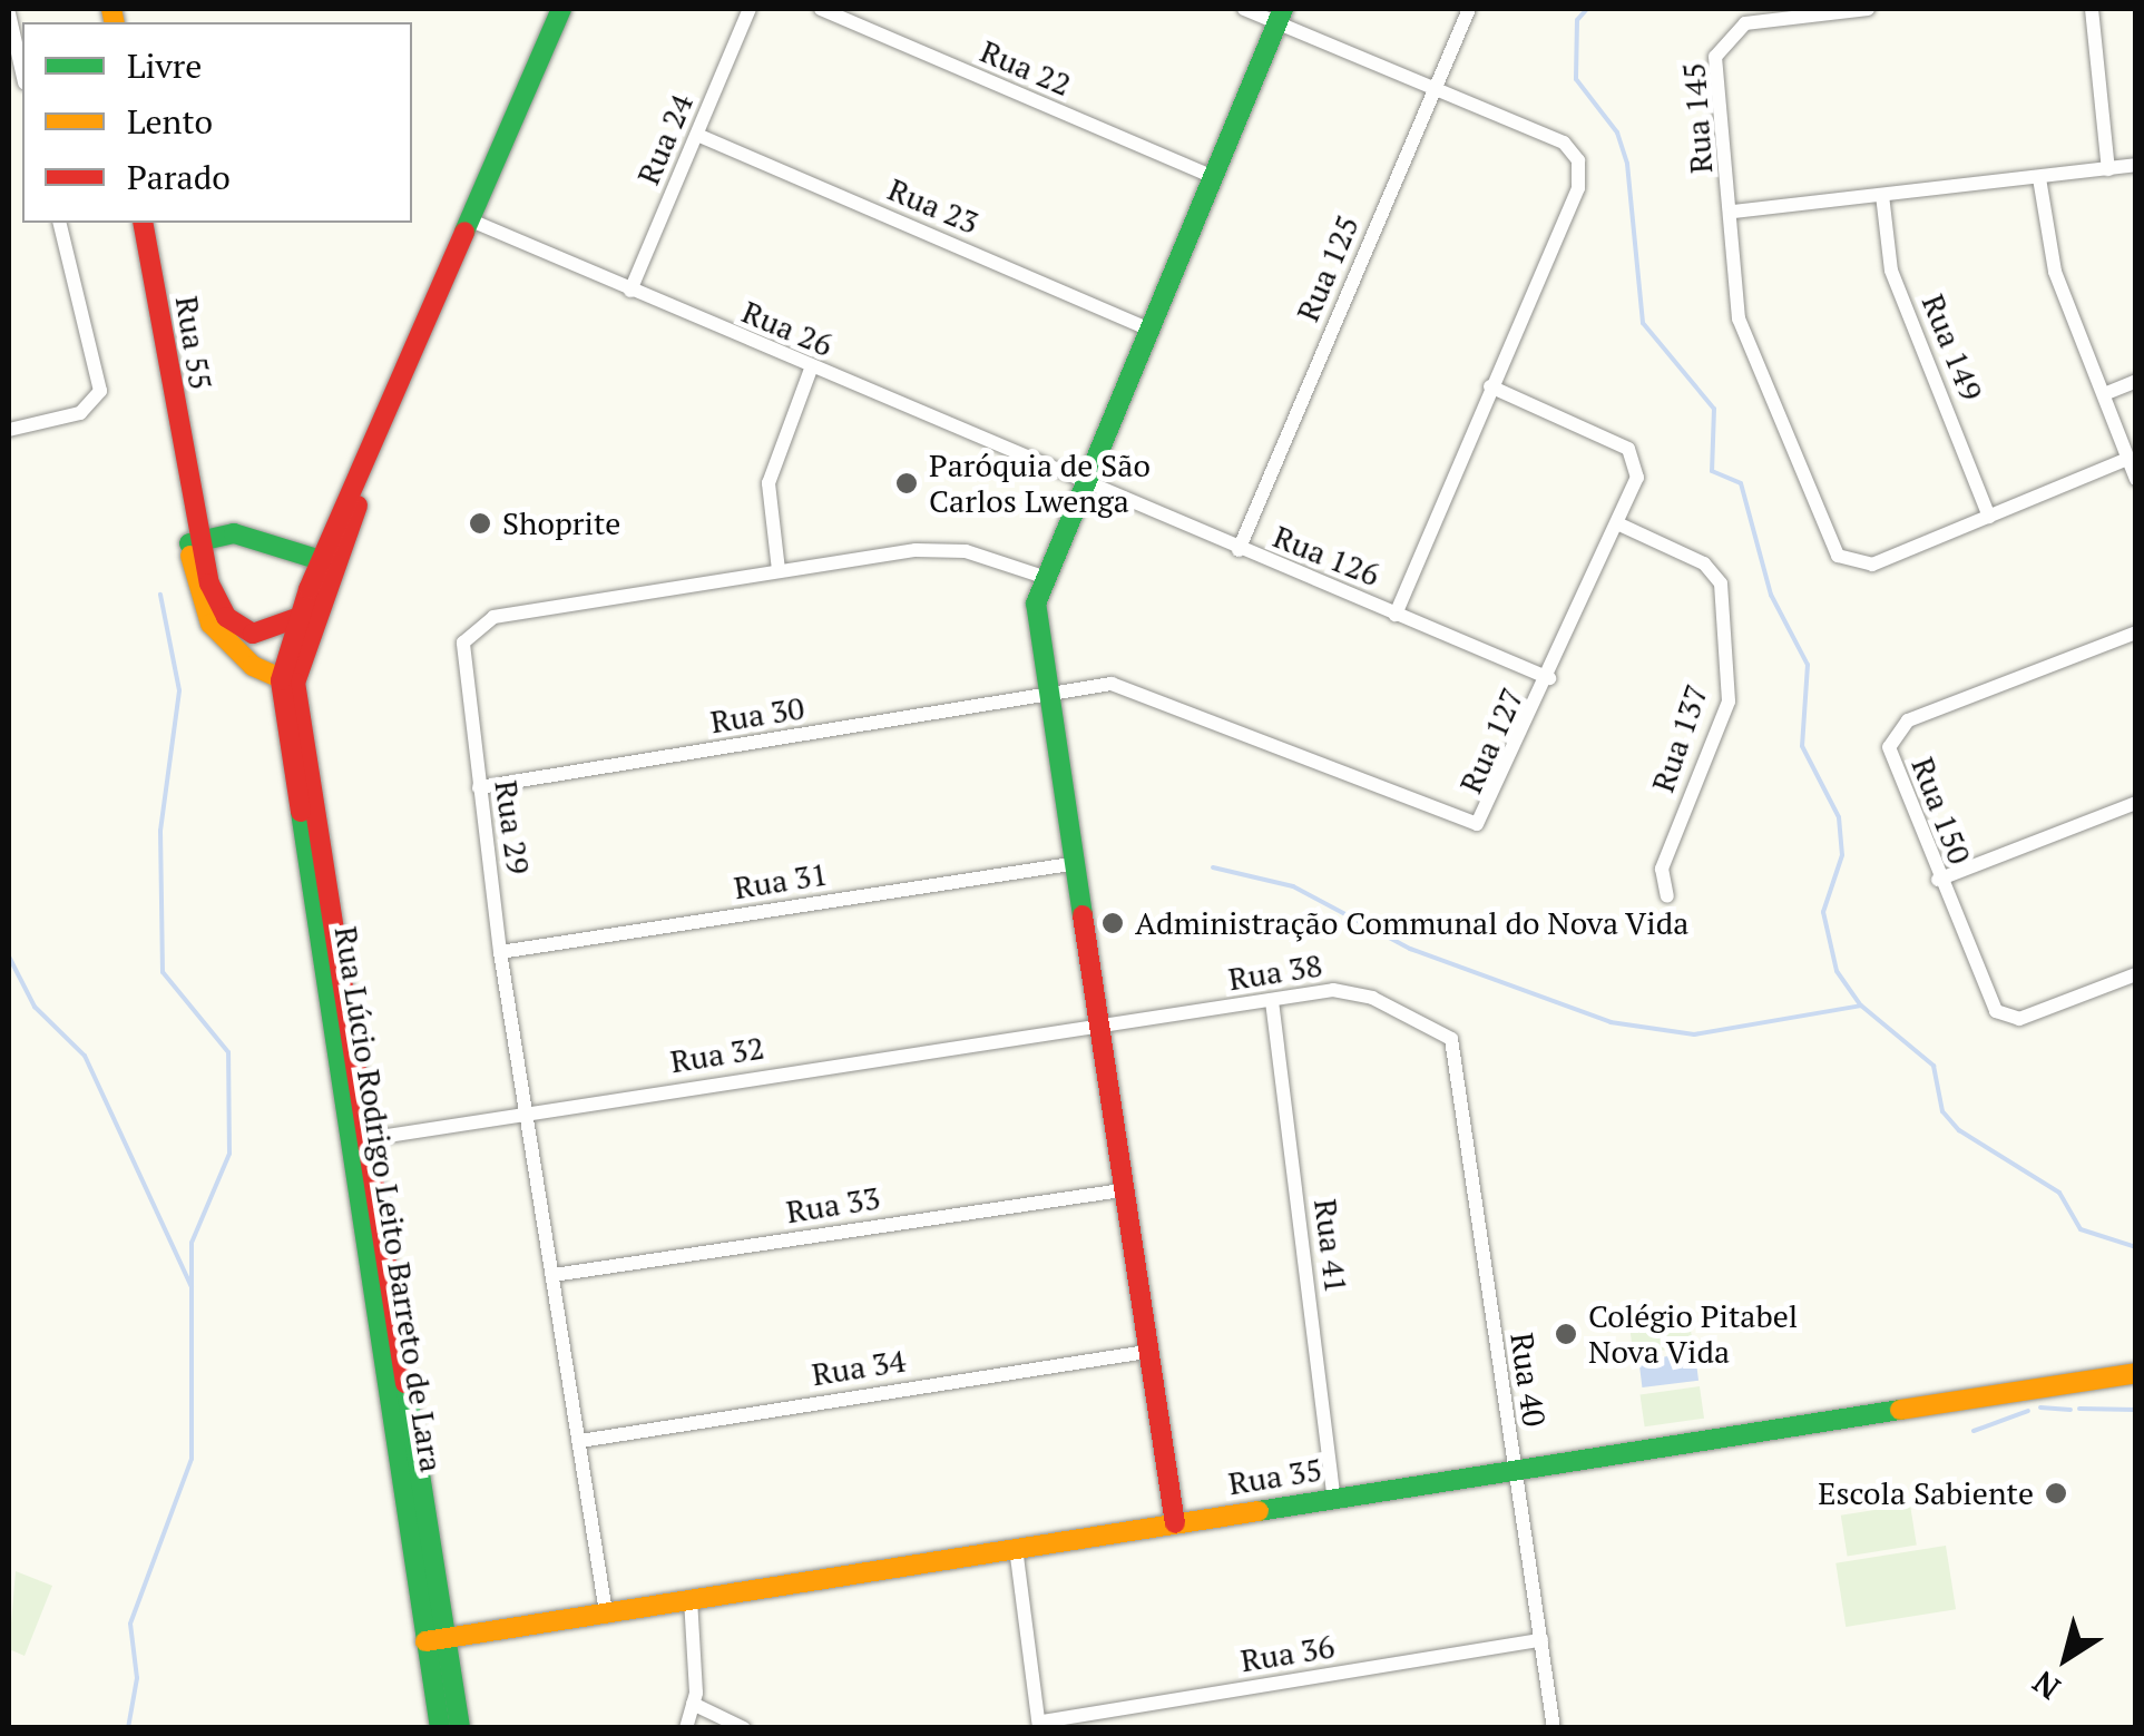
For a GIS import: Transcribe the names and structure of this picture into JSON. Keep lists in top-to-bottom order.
{
  "streets": {
    "street": [
      "Rua 22",
      "Rua 145",
      "Rua 24",
      "Rua 23",
      "Rua 125",
      "Rua 26",
      "Rua 55",
      "Rua 149",
      "Rua 126",
      "Rua 30",
      "Rua 137",
      "Rua 127",
      "Rua 150",
      "Rua 29",
      "Rua 31",
      "Rua 38",
      "Rua 32",
      "Rua Lúcio Rodrigo Leito Barreto de Lara",
      "Rua 33",
      "Rua 41",
      "Rua 34",
      "Rua 40",
      "Rua 35",
      "Rua 36"
    ]
  },
  "crossings": [
    ["Rua 24", "Rua 23"],
    ["Rua 24", "Rua 26"],
    ["Rua 125", "Rua 126"],
    ["Rua 26", "Rua 126"],
    ["Rua 126", "Rua 127"],
    ["Rua 30", "Rua 127"],
    ["Rua 30", "Rua 29"],
    ["Rua 137", "Rua 127"],
    ["Rua 29", "Rua 31"],
    ["Rua 29", "Rua 32"],
    ["Rua 29", "Rua 33"],
    ["Rua 29", "Rua 34"],
    ["Rua 29", "Rua 35"],
    ["Rua 38", "Rua 32"],
    ["Rua 38", "Rua 41"],
    ["Rua 38", "Rua 40"],
    ["Rua 32", "Rua Lúcio Rodrigo Leito Barreto de Lara"],
    ["Rua Lúcio Rodrigo Leito Barreto de Lara", "Rua 35"],
    ["Rua 41", "Rua 35"],
    ["Rua 40", "Rua 35"],
    ["Rua 40", "Rua 36"]
  ],
  "places": [
    "Paróquia de São Carlos Lwenga",
    "Shoprite",
    "Administração Communal do Nova Vida",
    "Colégio Pitabel Nova Vida",
    "Escola Sabiente"
  ],
  "legend": ["Livre", "Lento", "Parado"],
  "north": "bottom left"
}
